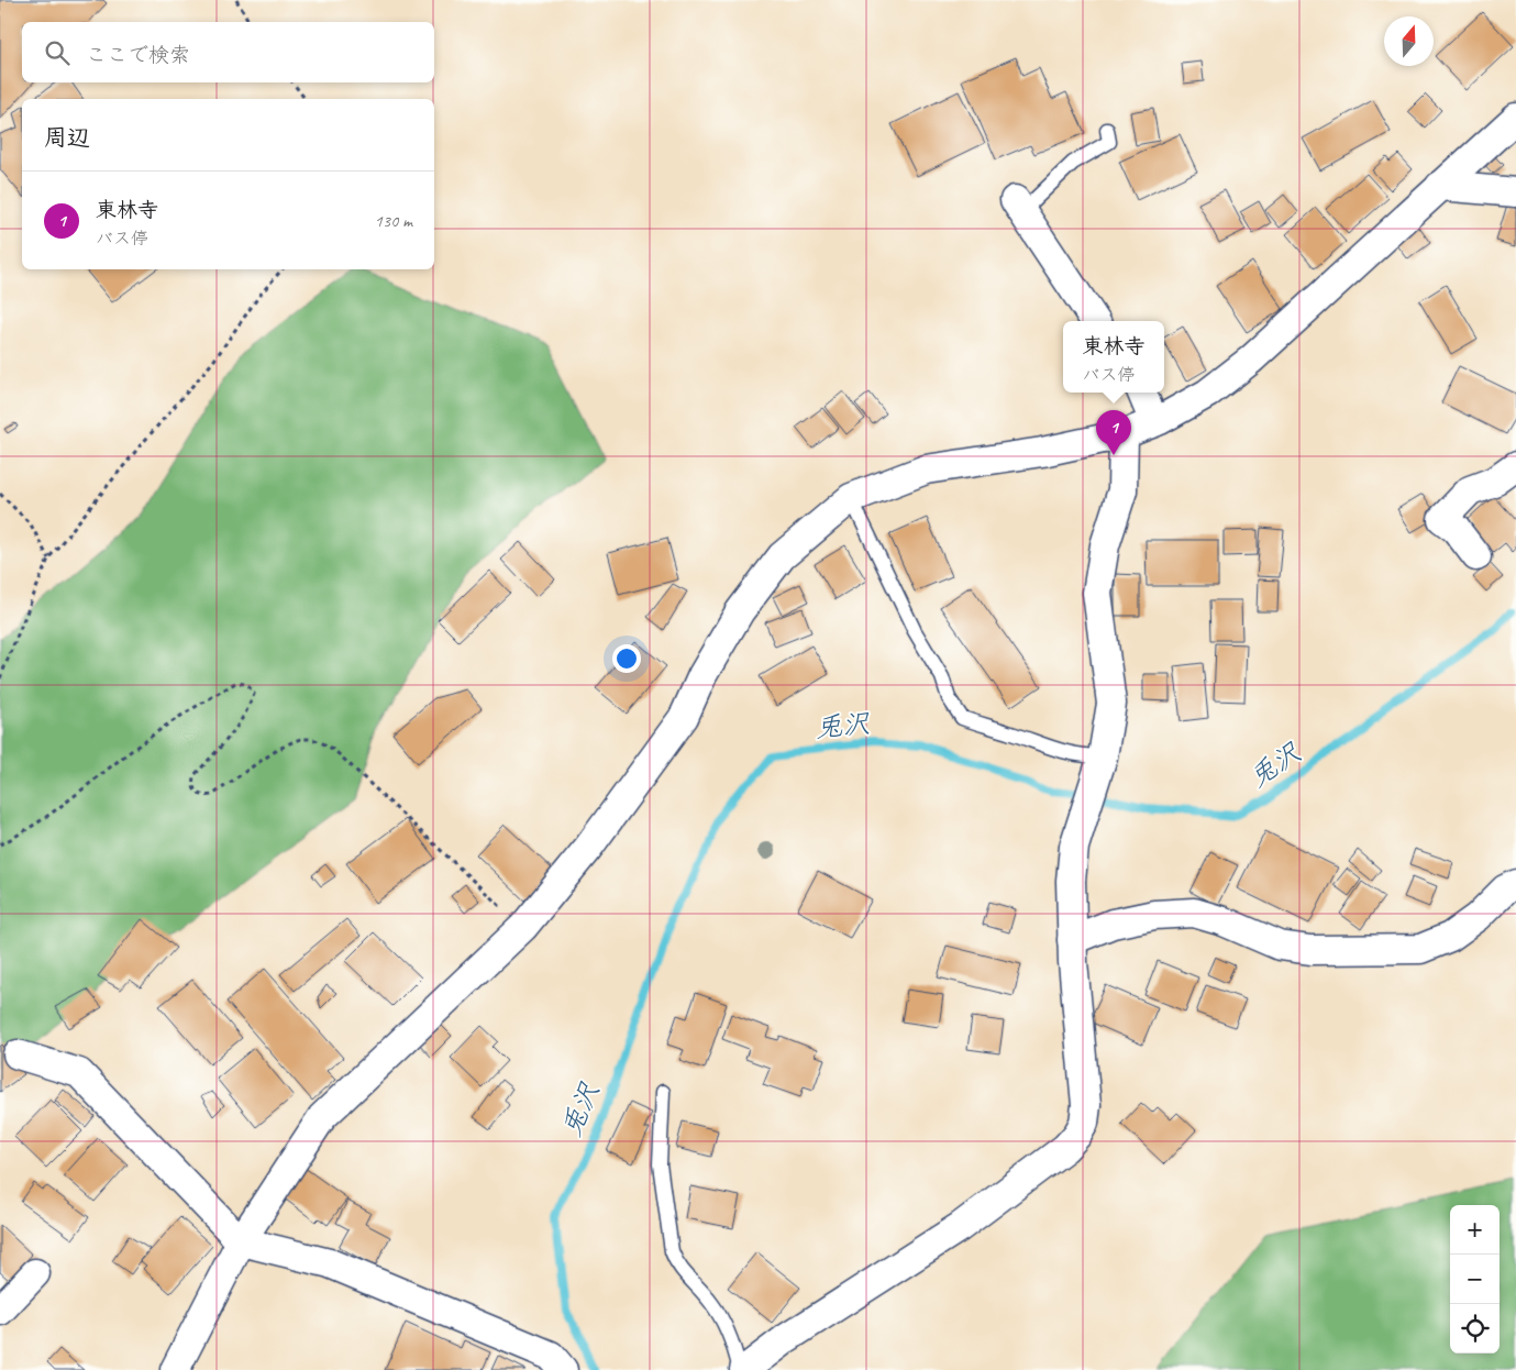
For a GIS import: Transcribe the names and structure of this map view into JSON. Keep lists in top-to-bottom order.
{
  "water": ["兎沢"],
  "north": "top",
  "page": {
    "search": "ここで検索",
    "heading": "周辺",
    "list": [
      {
        "mark": "1",
        "name": "東林寺",
        "note": "バス停",
        "value": "130 m"
      }
    ],
    "popup": ["東林寺", "バス停"],
    "pins": "1",
    "map_buttons": ["+", "−"]
  }
}
